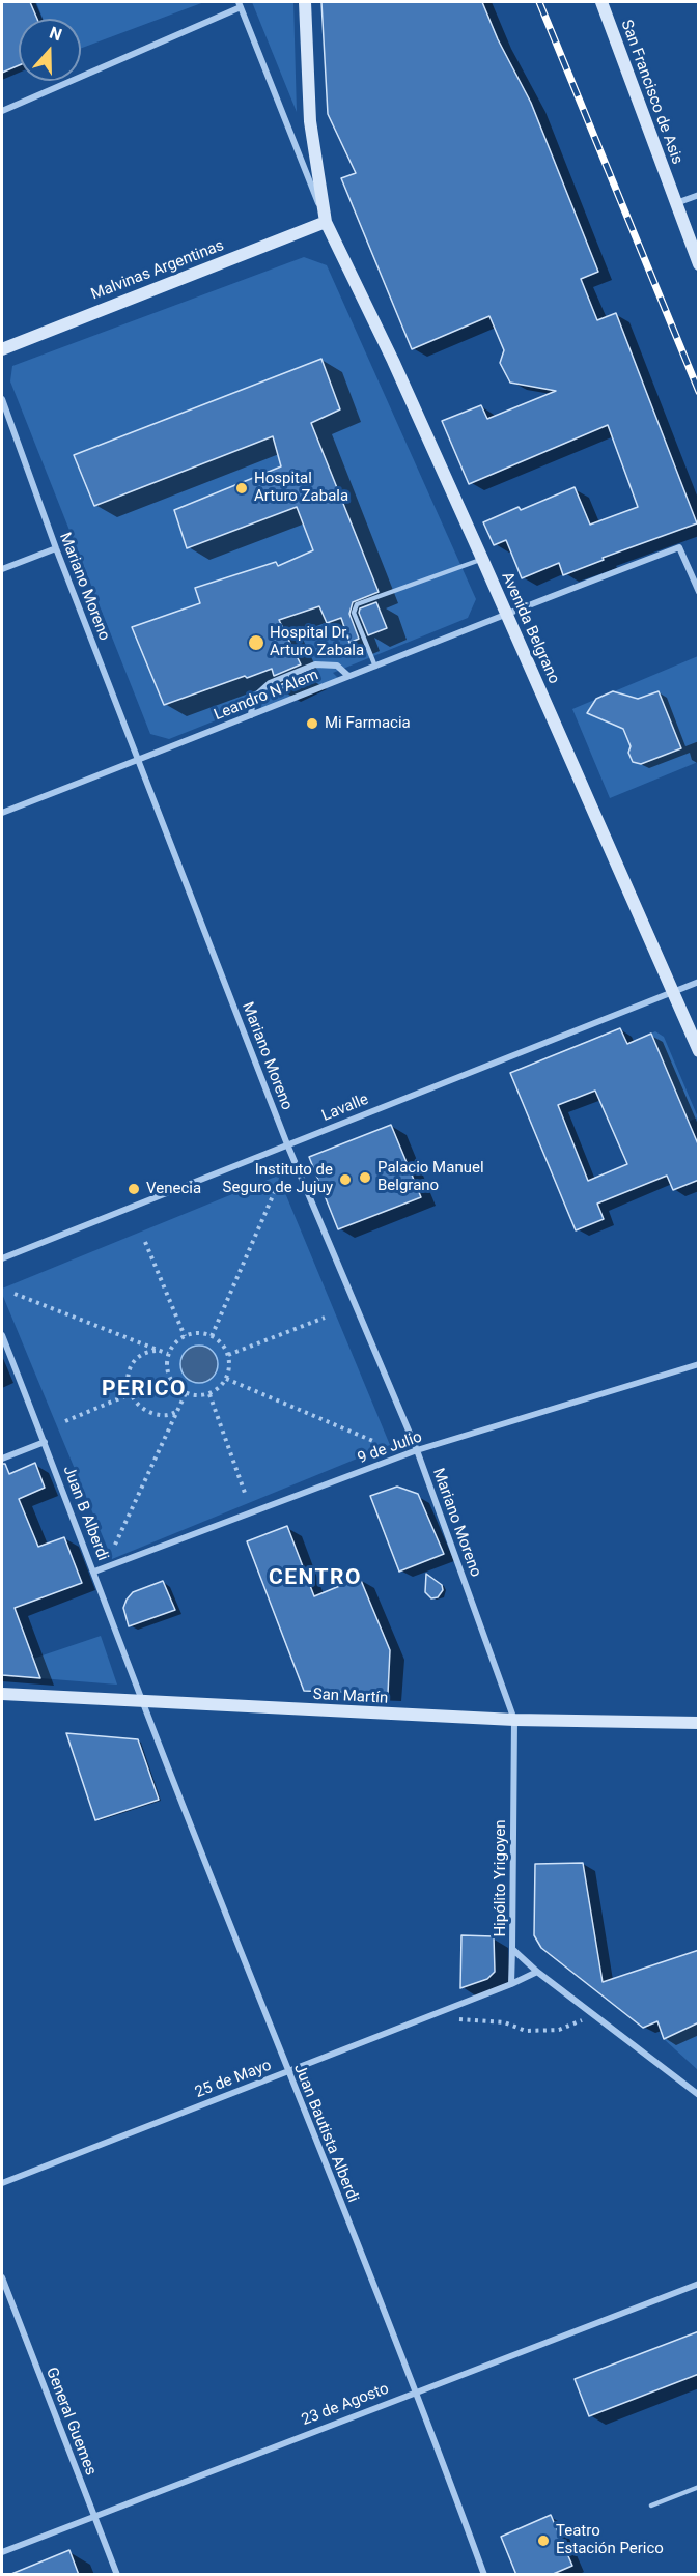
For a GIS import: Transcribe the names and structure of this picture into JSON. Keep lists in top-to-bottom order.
{
  "streets": {
    "street": [
      "San Francisco de Asis",
      "Malvinas Argentinas",
      "Mariano Moreno",
      "Avenida Belgrano",
      "Leandro N Alem",
      "Lavalle",
      "9 de Julio",
      "Juan B Alberdi",
      "San Martín",
      "Hipólito Yrigoyen",
      "25 de Mayo",
      "Juan Bautista Alberdi",
      "23 de Agosto",
      "General Guemes"
    ]
  },
  "crossings": [
    ["Malvinas Argentinas", "Avenida Belgrano"],
    ["Mariano Moreno", "Leandro N Alem"],
    ["Mariano Moreno", "Lavalle"],
    ["Mariano Moreno", "9 de Julio"],
    ["Mariano Moreno", "San Martín"],
    ["Mariano Moreno", "Hipólito Yrigoyen"],
    ["Avenida Belgrano", "Leandro N Alem"],
    ["Avenida Belgrano", "Lavalle"],
    ["9 de Julio", "Juan B Alberdi"],
    ["Juan B Alberdi", "San Martín"],
    ["Juan B Alberdi", "Juan Bautista Alberdi"],
    ["San Martín", "Hipólito Yrigoyen"],
    ["San Martín", "Juan Bautista Alberdi"],
    ["Hipólito Yrigoyen", "25 de Mayo"],
    ["25 de Mayo", "Juan Bautista Alberdi"],
    ["Juan Bautista Alberdi", "23 de Agosto"],
    ["23 de Agosto", "General Guemes"]
  ],
  "districts": ["PERICO", "CENTRO"],
  "places": [
    "Hospital Arturo Zabala",
    "Hospital Dr. Arturo Zabala",
    "Mi Farmacia",
    "Palacio Manuel Belgrano",
    "Instituto de Seguro de Jujuy",
    "Venecia",
    "Teatro Estación Perico"
  ],
  "north": "top"
}
